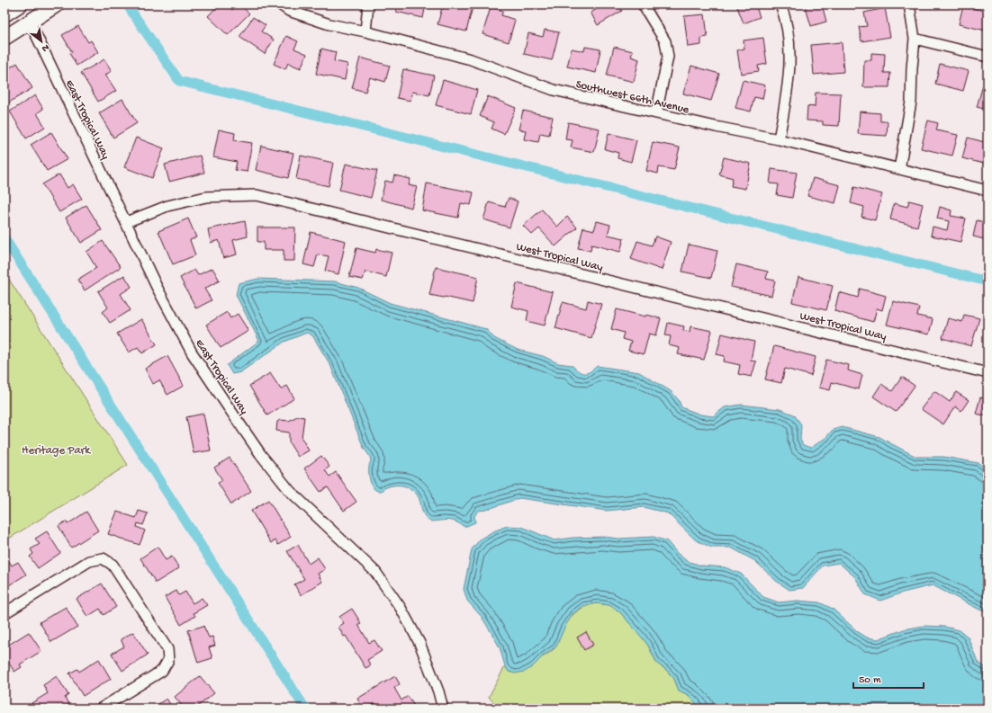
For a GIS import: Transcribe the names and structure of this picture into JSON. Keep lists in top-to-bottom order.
{
  "streets": {
    "street": ["Southwest 66th Avenue", "East Tropical Way", "West Tropical Way"]
  },
  "crossings": [
    ["East Tropical Way", "West Tropical Way"]
  ],
  "parks": ["Heritage Park"],
  "scale_bar": "50 m",
  "north": "bottom right"
}
